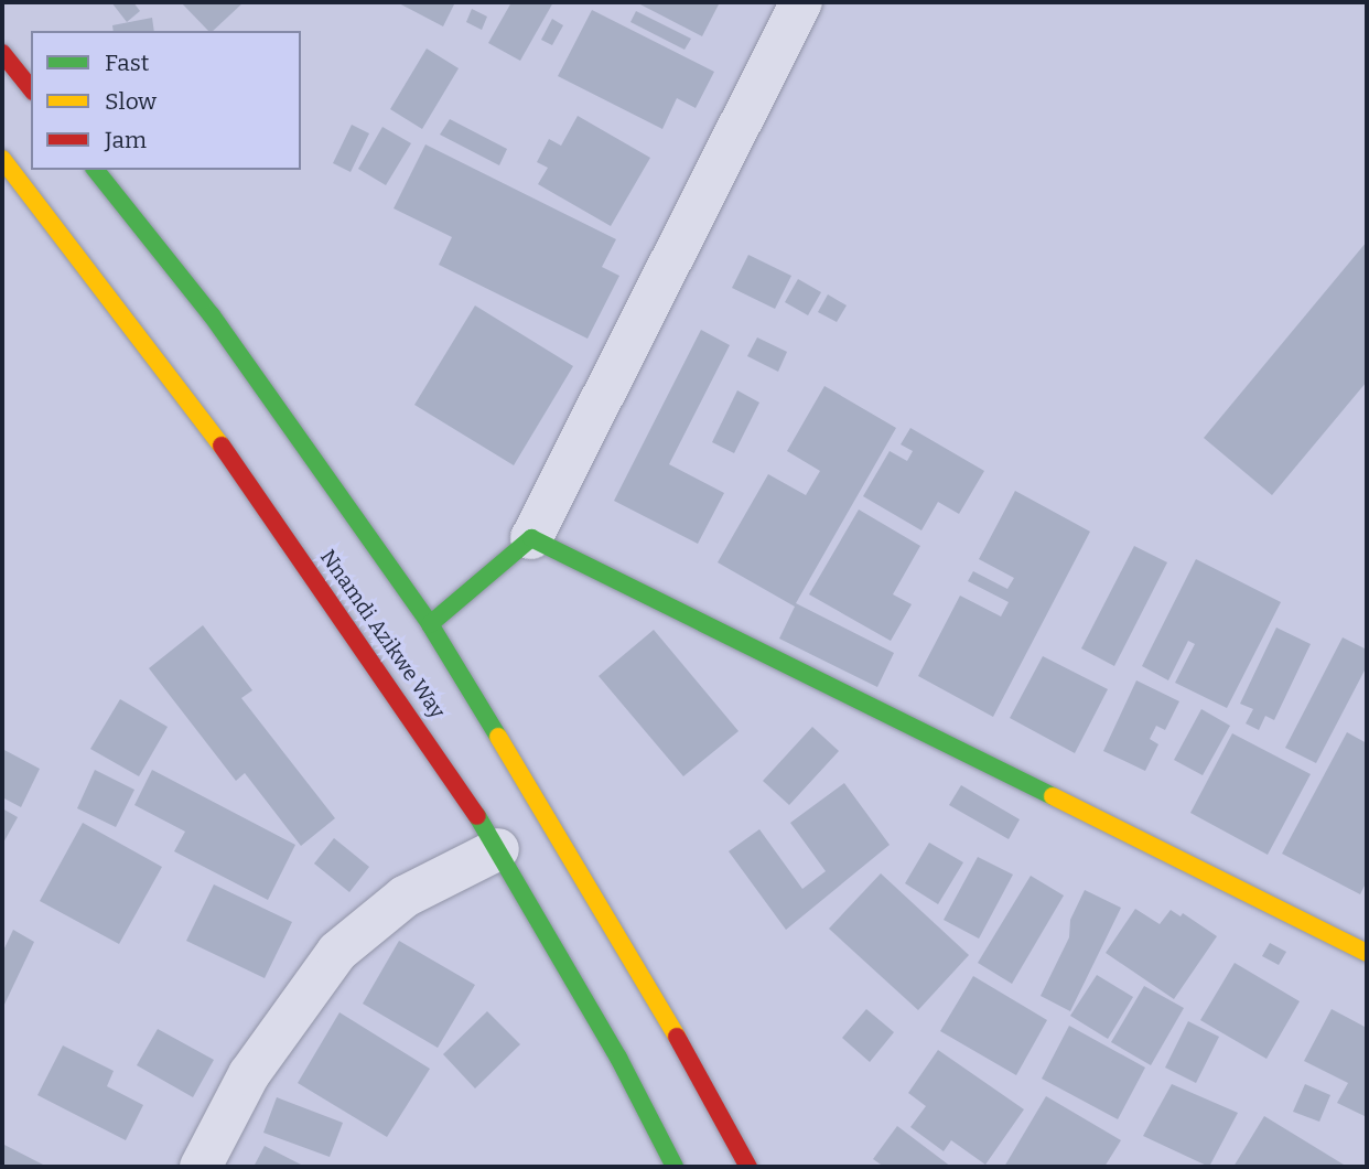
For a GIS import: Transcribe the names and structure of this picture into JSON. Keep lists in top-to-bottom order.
{
  "streets": {
    "main road": ["Nnamdi Azikwe Way"]
  },
  "legend": ["Fast", "Slow", "Jam"]
}
